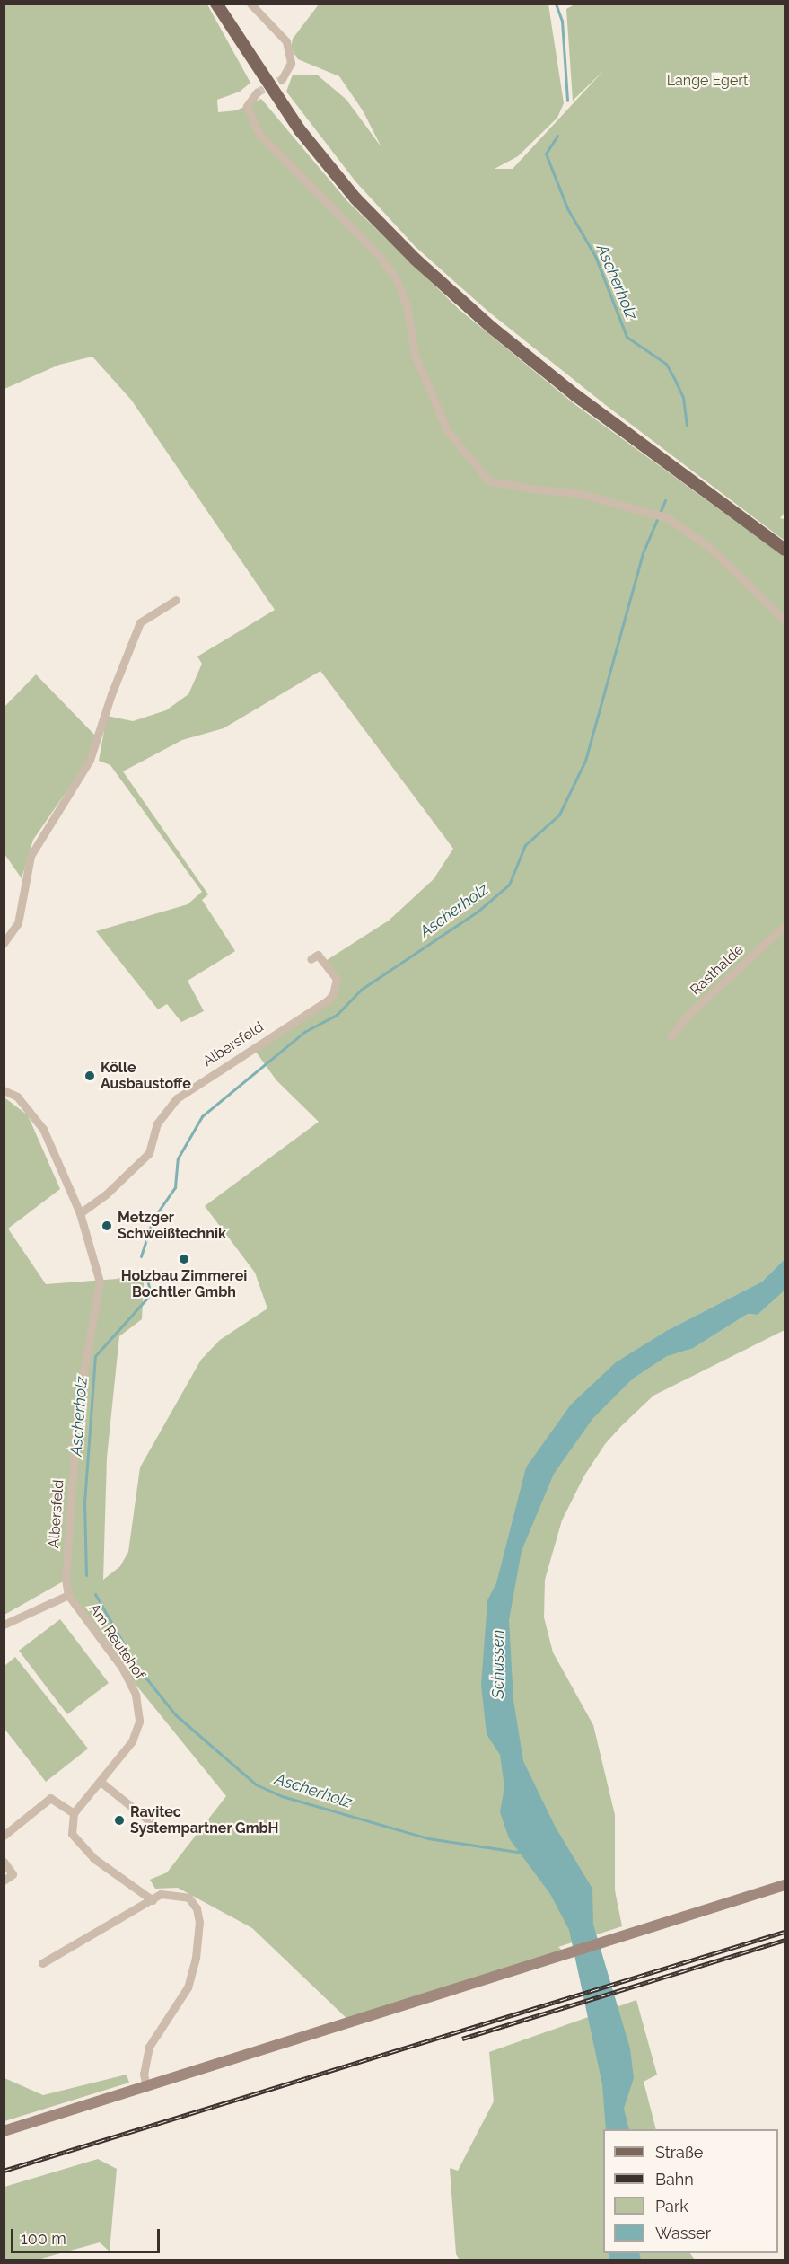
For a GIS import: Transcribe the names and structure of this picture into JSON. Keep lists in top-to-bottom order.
{
  "streets": {
    "street": ["Rasthalde", "Albersfeld", "Am Reutehof"]
  },
  "crossings": [
    ["Albersfeld", "Am Reutehof"]
  ],
  "water": ["Ascherholz", "Schussen"],
  "parks": ["Lange Egert"],
  "places": [
    "Kölle Ausbaustoffe",
    "Metzger Schweißtechnik",
    "Holzbau Zimmerei Bochtler Gmbh",
    "Ravitec Systempartner GmbH"
  ],
  "legend": [
    "Straße",
    "Bahn",
    "Park",
    "Wasser"
  ],
  "scale_bar": "100 m"
}
